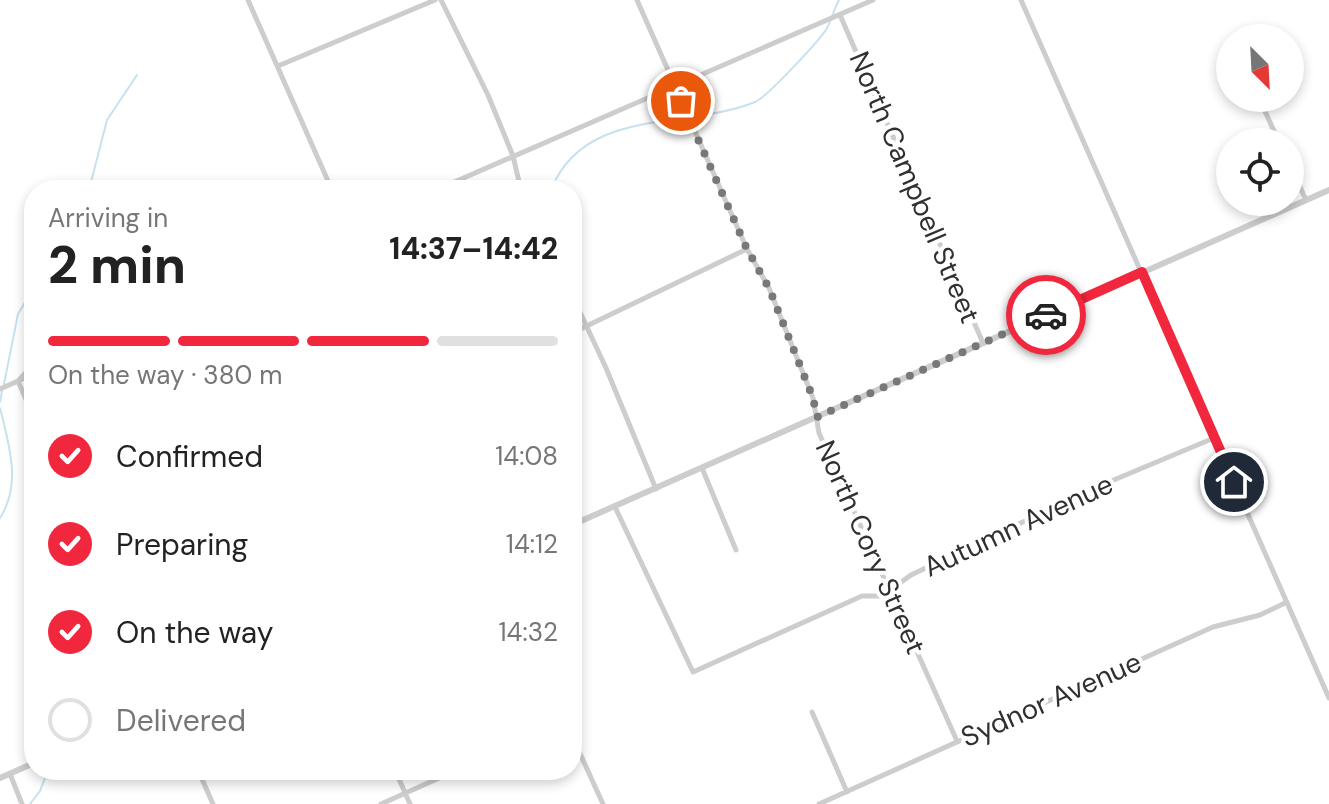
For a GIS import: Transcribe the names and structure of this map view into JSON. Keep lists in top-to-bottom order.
{
  "streets": {
    "street": [
      "North Campbell Street",
      "Autumn Avenue",
      "North Cory Street",
      "Sydnor Avenue"
    ]
  },
  "crossings": [
    ["Autumn Avenue", "North Cory Street"],
    ["North Cory Street", "Sydnor Avenue"]
  ],
  "north": "bottom right",
  "page": {
    "heading": ["2 min", "Arriving in", "14:37–14:42"],
    "bar": "On the way · 380 m",
    "list": [
      ["Confirmed", "14:08"],
      ["Preparing", "14:12"],
      ["On the way", "14:32"],
      "Delivered"
    ]
  }
}
